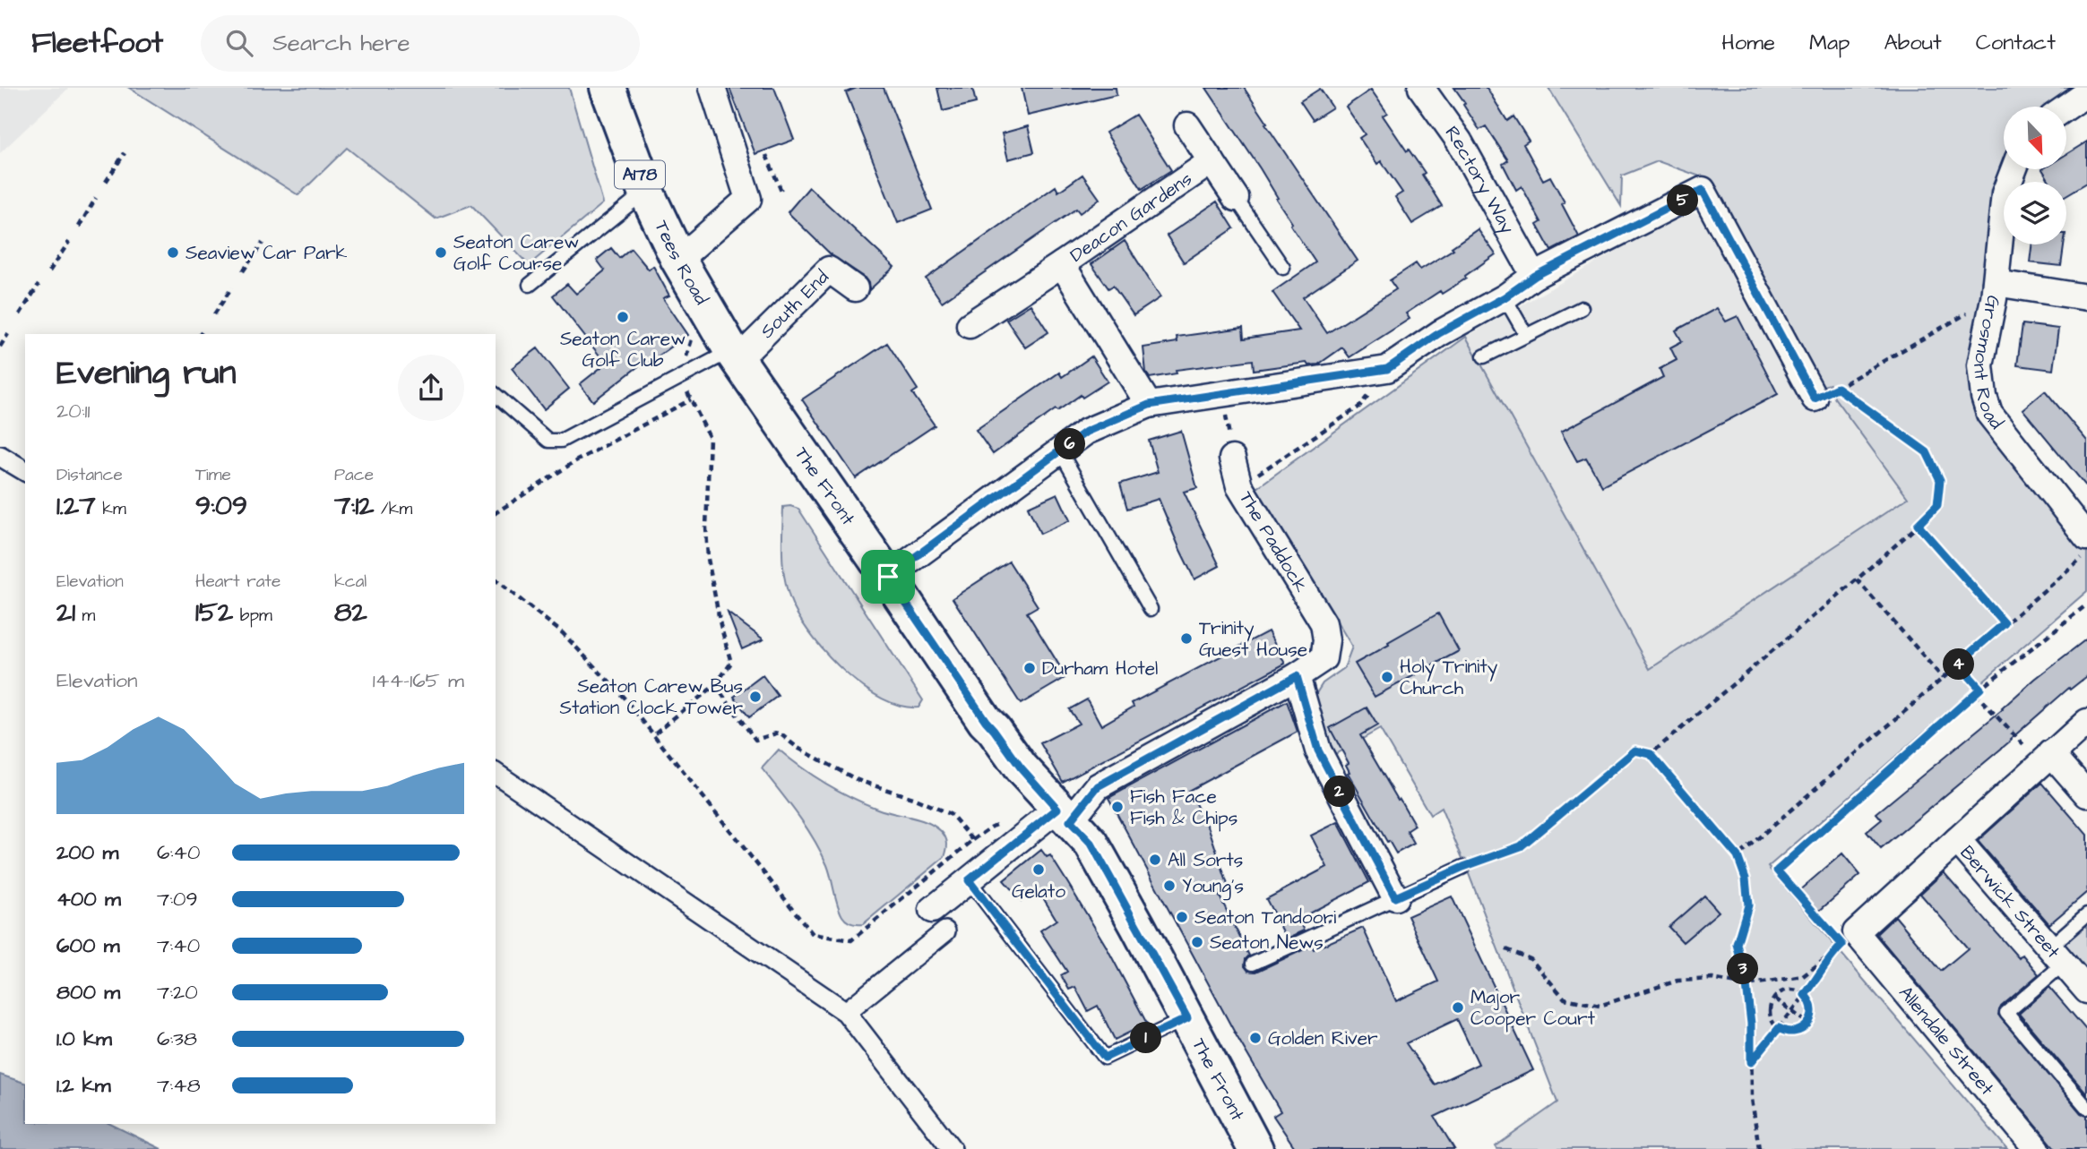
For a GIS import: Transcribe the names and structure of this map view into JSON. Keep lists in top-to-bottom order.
{
  "streets": {
    "main road": ["A178", "Tees Road", "The Front"],
    "street": [
      "Rectory Way",
      "Deacon Gardens",
      "South End",
      "Grosmont Road",
      "The Paddock",
      "Berwick Street",
      "Allendale Street"
    ]
  },
  "crossings": [
    ["Tees Road", "South End"],
    ["Tees Road", "The Front"],
    ["South End", "The Front"],
    ["Berwick Street", "Allendale Street"]
  ],
  "places": [
    "Seaview Car Park",
    "Seaton Carew Golf Course",
    "Seaton Carew Golf Club",
    "Trinity Guest House",
    "Durham Hotel",
    "Holy Trinity Church",
    "Seaton Carew Bus Station Clock Tower",
    "Fish Face Fish & Chips",
    "All Sorts",
    "Gelato",
    "Young's",
    "Seaton Tandoori",
    "Seaton News",
    "Major Cooper Court",
    "Golden River"
  ],
  "north": "bottom right",
  "page": {
    "header": "Fleetfoot",
    "search": "Search here",
    "nav": [
      "Home",
      "Map",
      "About",
      "Contact"
    ],
    "pins": [
      "5",
      "6",
      "4",
      "2",
      "3",
      "1"
    ],
    "heading": ["Evening run", "20:11"],
    "stats": [
      ["Distance", "1.27 km"],
      ["Time", "9:09"],
      ["Pace", "7:12 /km"],
      ["Elevation", "21 m"],
      ["Heart rate", "152 bpm"],
      ["kcal", "82"]
    ],
    "chart": ["Elevation", "144–165 m"],
    "list": [
      {
        "name": "200 m",
        "note": "6:40"
      },
      {
        "name": "400 m",
        "note": "7:09"
      },
      {
        "name": "600 m",
        "note": "7:40"
      },
      {
        "name": "800 m",
        "note": "7:20"
      },
      {
        "name": "1.0 km",
        "note": "6:38"
      },
      {
        "name": "1.2 km",
        "note": "7:48"
      }
    ]
  }
}
